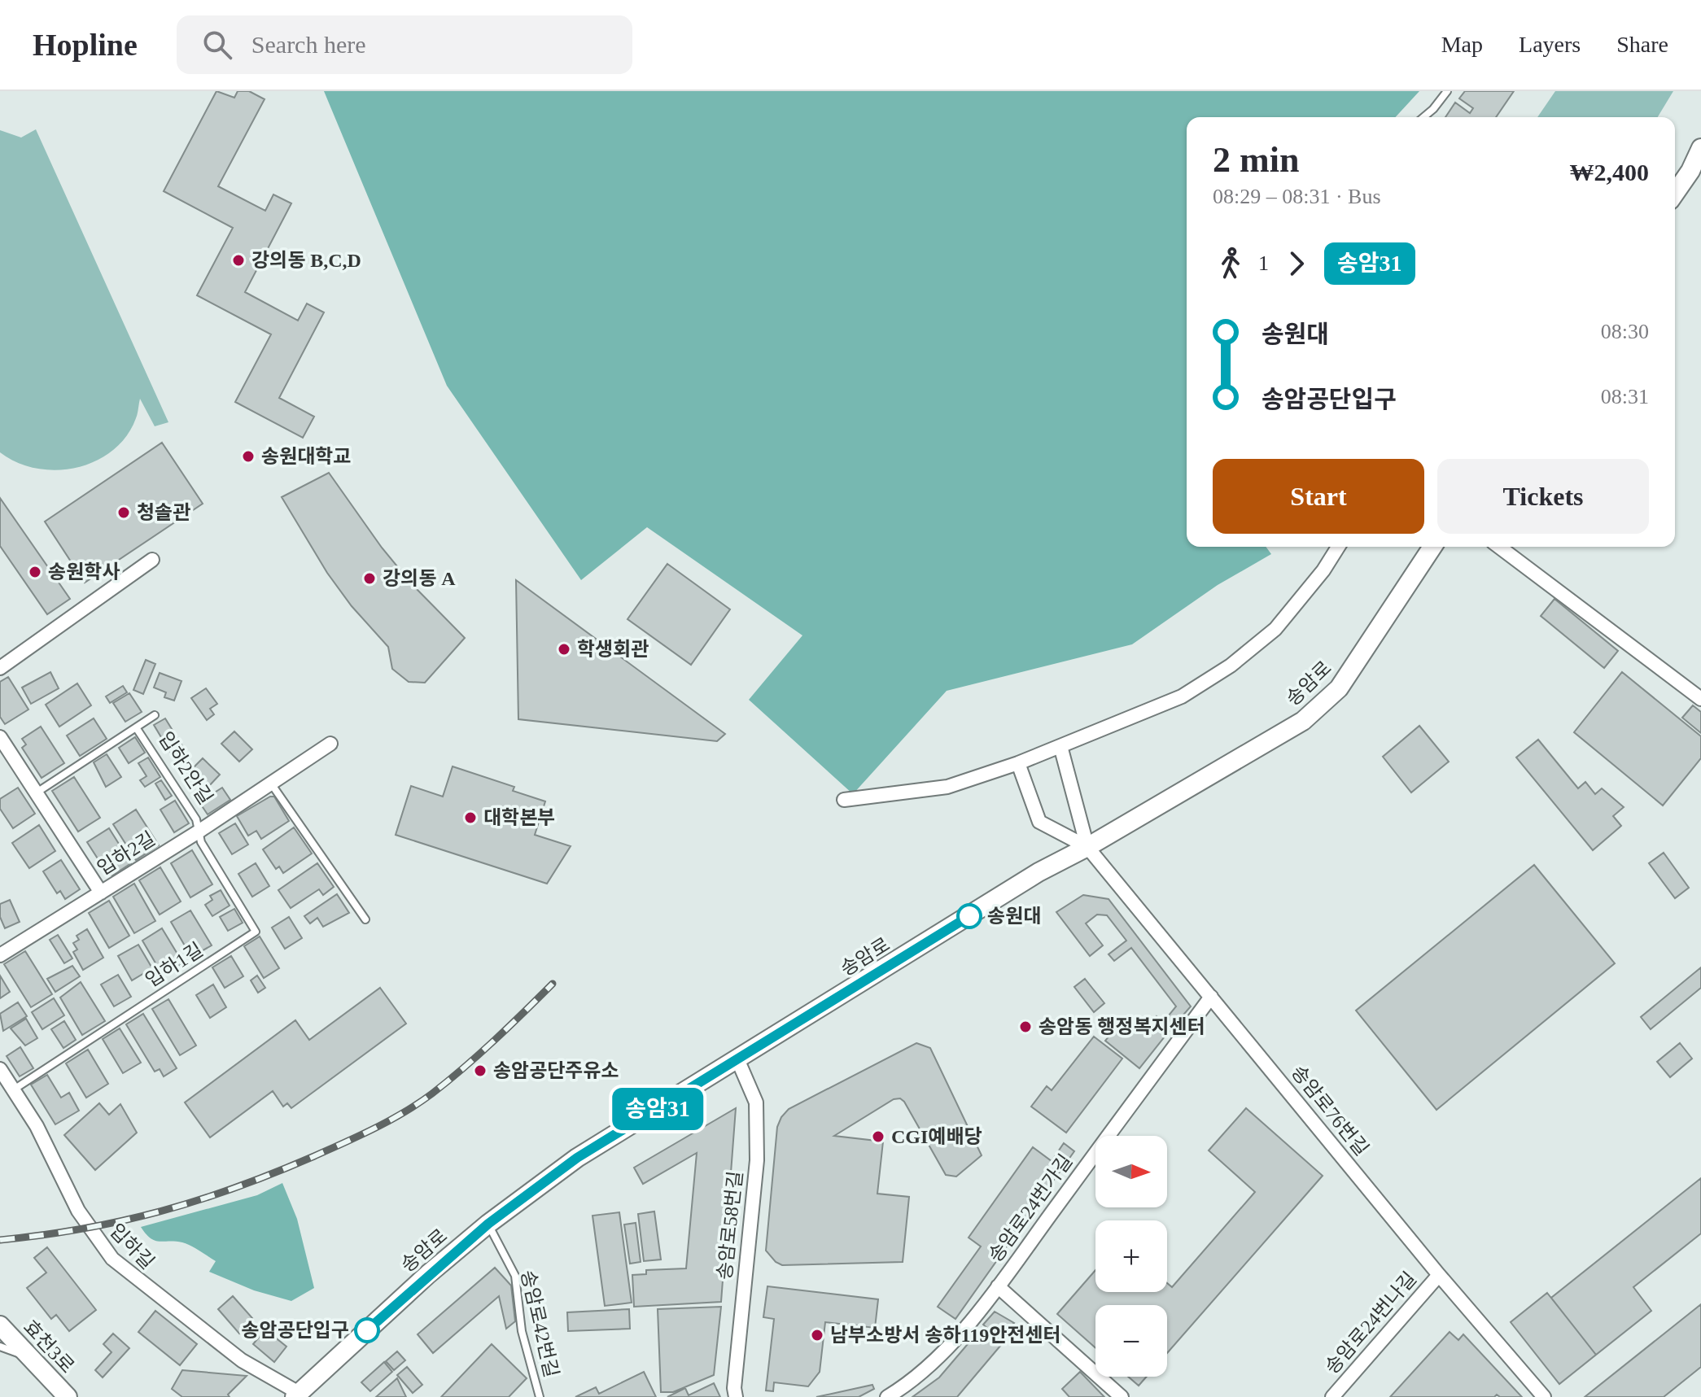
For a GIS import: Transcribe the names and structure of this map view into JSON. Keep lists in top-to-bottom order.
{
  "streets": {
    "main road": ["송암로", "효천3로"],
    "street": [
      "입하2길",
      "송암로76번길",
      "송암로24번가길",
      "송암로58번길",
      "입하길",
      "송암로24번나길"
    ],
    "lane": ["입하2안길", "입하1길", "송암로42번길"]
  },
  "crossings": [
    ["송암로", "송암로76번길"],
    ["송암로", "송암로58번길"],
    ["송암로", "입하길"],
    ["송암로", "송암로42번길"],
    ["입하2안길", "입하2길"],
    ["입하2안길", "입하1길"],
    ["입하2길", "입하1길"],
    ["입하1길", "입하길"],
    ["송암로76번길", "송암로24번가길"],
    ["송암로76번길", "송암로24번나길"]
  ],
  "places": [
    "강의동 B,C,D",
    "송원대학교",
    "청솔관",
    "송원학사",
    "강의동 A",
    "학생회관",
    "대학본부",
    "송원대",
    "송암동 행정복지센터",
    "송암공단주유소",
    "CGI예배당",
    "송암공단입구",
    "남부소방서 송하119안전센터"
  ],
  "lines": ["bus line 송암31"],
  "north": "right",
  "page": {
    "header": "Hopline",
    "search": "Search here",
    "nav": ["Map", "Layers", "Share"],
    "on_map": "송암31",
    "heading": ["2 min", "08:29 – 08:31 · Bus", "₩2,400"],
    "legs": ["1", "송암31"],
    "list": [
      {
        "name": "송원대",
        "value": "08:30"
      },
      {
        "name": "송암공단입구",
        "value": "08:31"
      }
    ],
    "buttons": ["Start", "Tickets"],
    "map_buttons": ["+", "−"]
  }
}
